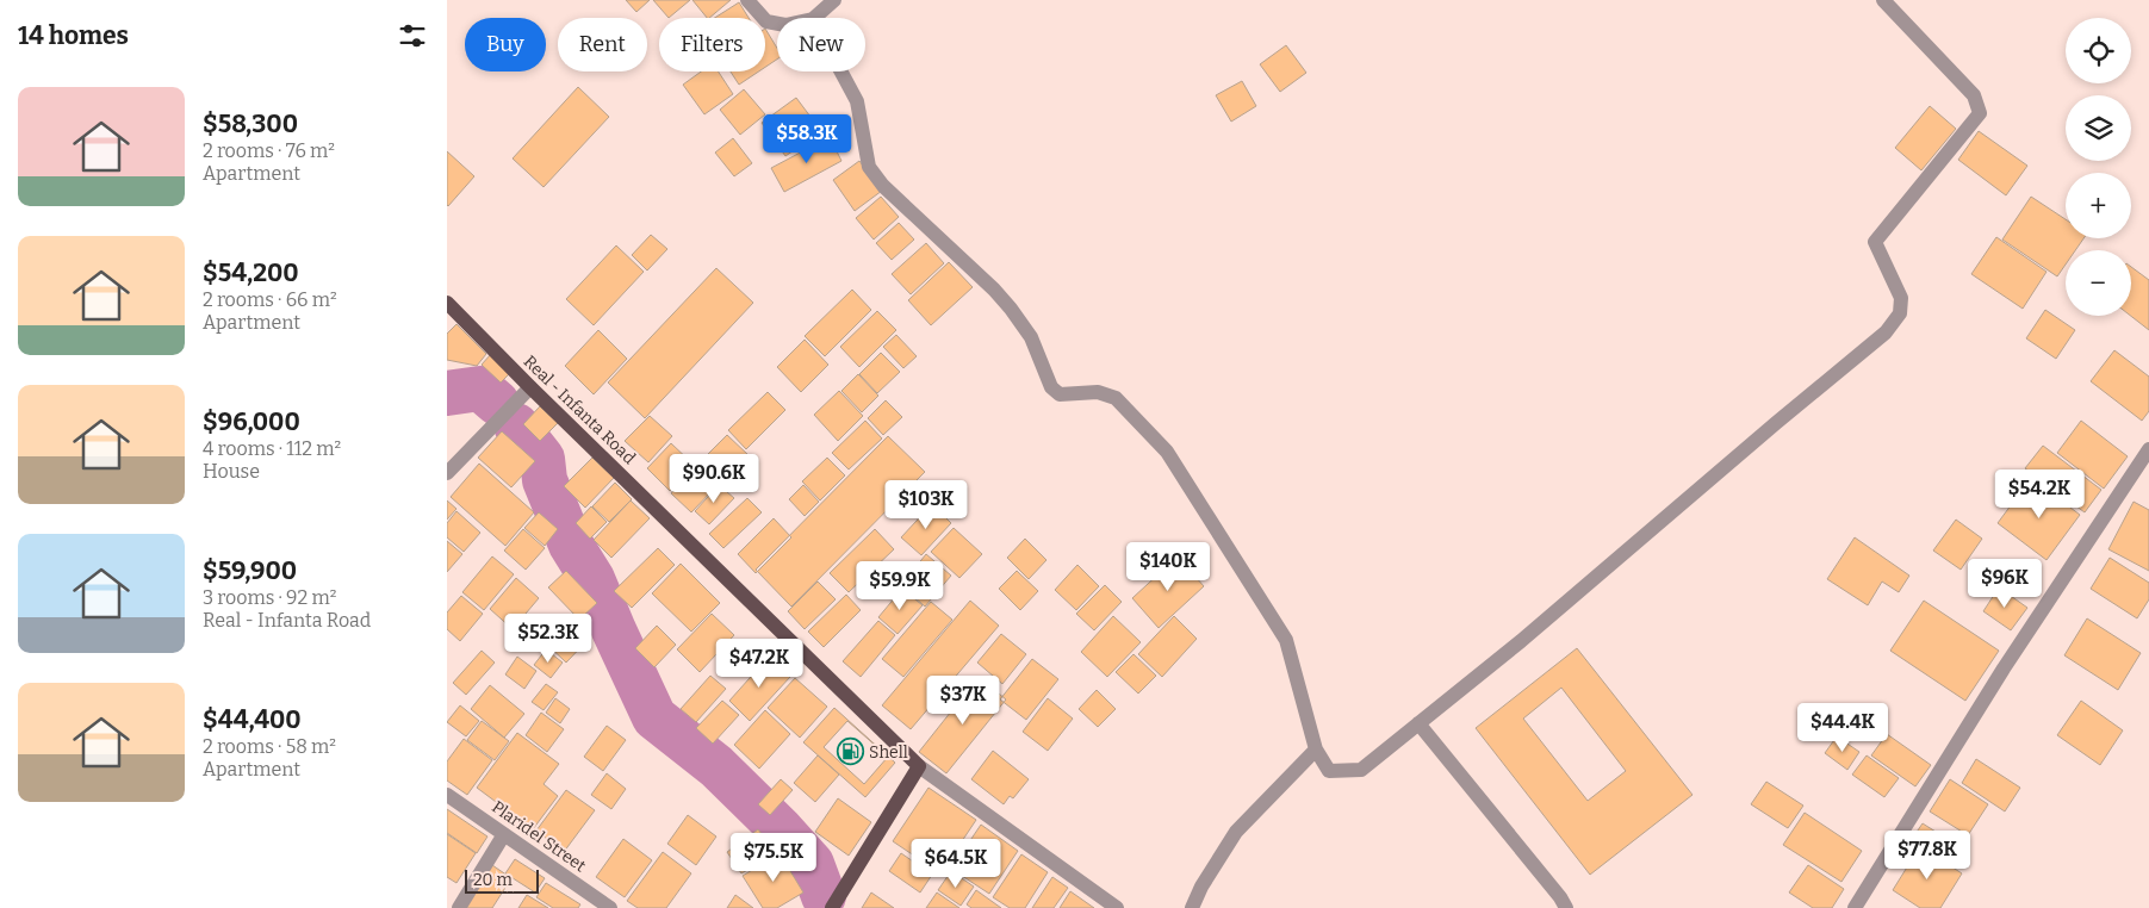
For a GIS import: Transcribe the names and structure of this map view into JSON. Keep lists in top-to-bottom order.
{
  "streets": {
    "main road": ["Real - Infanta Road"],
    "street": ["Plaridel Street"]
  },
  "places": {
    "fuel station": ["Shell"]
  },
  "scale_bar": "20 m",
  "page": {
    "heading": "14 homes",
    "map_buttons": ["+", "−"],
    "chip": [
      "Buy",
      "Rent",
      "Filters",
      "New"
    ],
    "list": [
      {
        "name": "$58,300",
        "note": "2 rooms · 76 m² · Apartment"
      },
      {
        "name": "$54,200",
        "note": "2 rooms · 66 m² · Apartment"
      },
      {
        "name": "$96,000",
        "note": "4 rooms · 112 m² · House"
      },
      {
        "name": "$59,900",
        "note": "3 rooms · 92 m² · Real - Infanta Road"
      },
      {
        "name": "$44,400",
        "note": "2 rooms · 58 m² · Apartment"
      }
    ],
    "price": [
      "$58.3K",
      "$90.6K",
      "$54.2K",
      "$103K",
      "$140K",
      "$96K",
      "$59.9K",
      "$52.3K",
      "$47.2K",
      "$37K",
      "$44.4K",
      "$77.8K",
      "$75.5K",
      "$64.5K"
    ],
    "scale": "20 m"
  }
}
